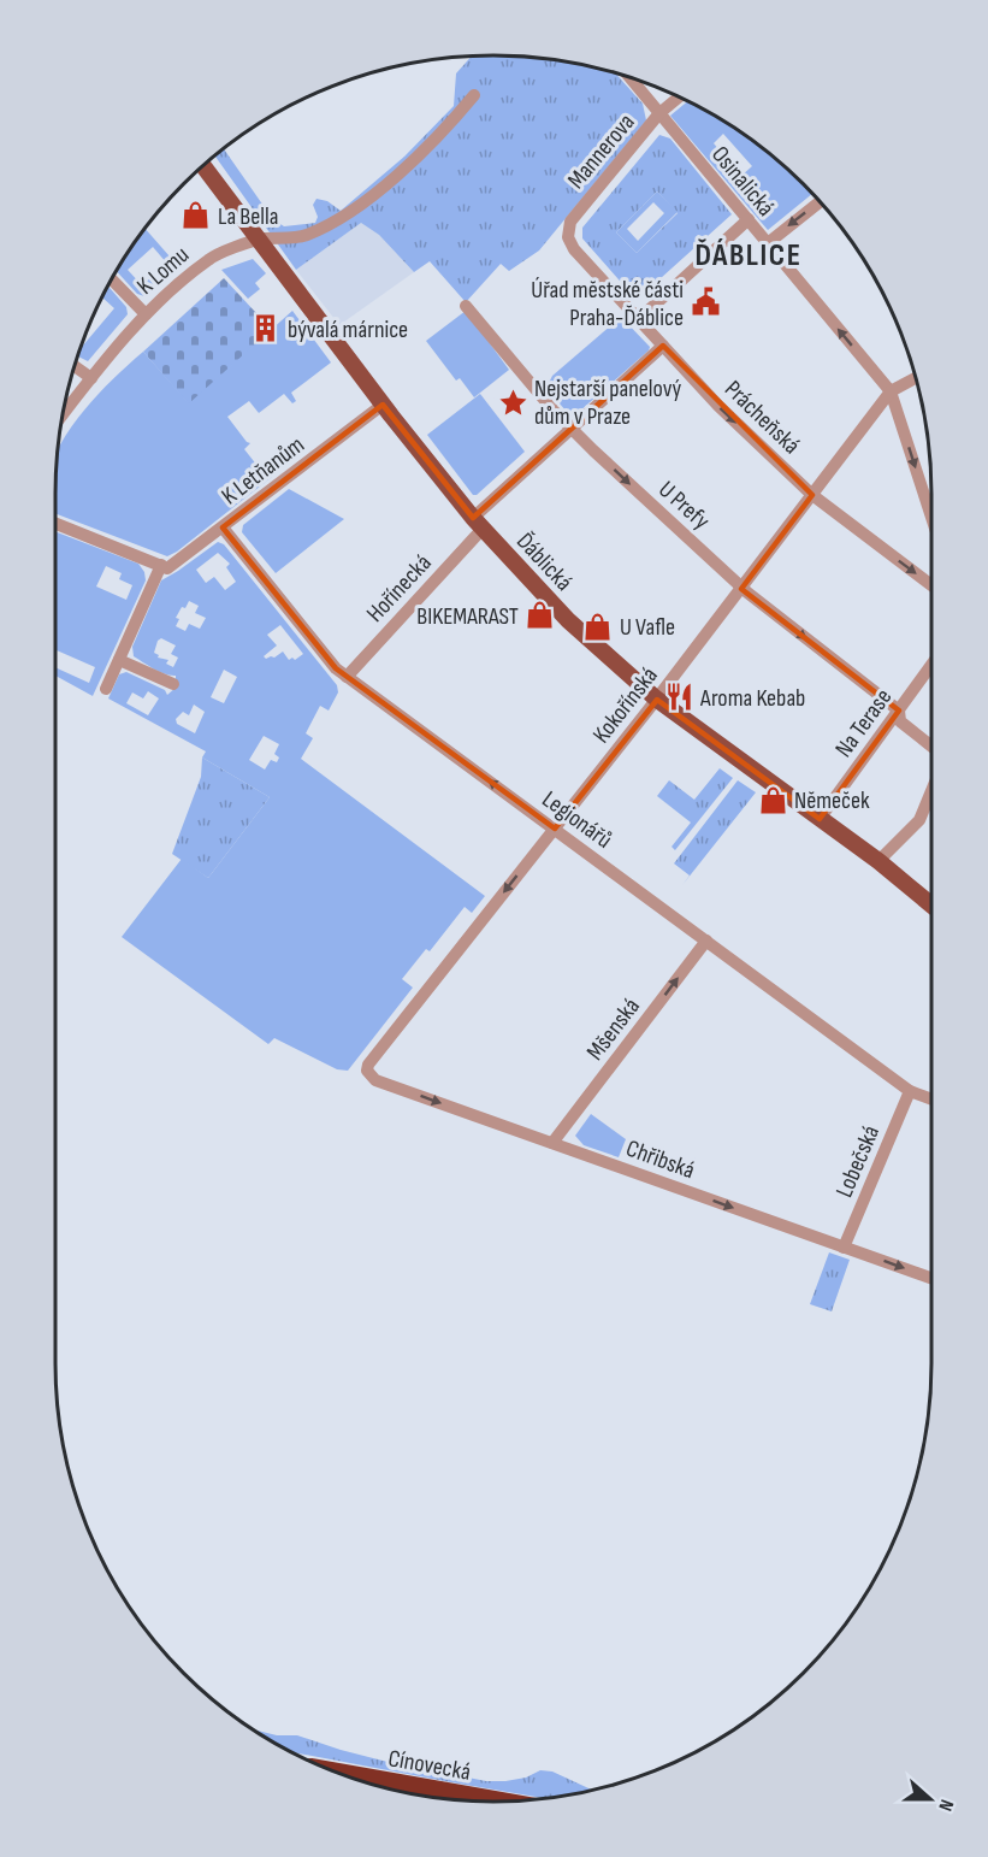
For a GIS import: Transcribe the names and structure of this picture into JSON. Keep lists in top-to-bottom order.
{
  "streets": {
    "highway": ["Cínovecká"],
    "main road": ["Ďáblická"],
    "street": [
      "Mannerova",
      "Osinalická",
      "K Lomu",
      "Prácheňská",
      "K Letňanům",
      "U Prefy",
      "Hořínecká",
      "Kokořínská",
      "Na Terase",
      "Legionářů",
      "Mšenská",
      "Chřibská",
      "Lobečská"
    ]
  },
  "crossings": [
    ["Mannerova", "Osinalická"],
    ["Mannerova", "Prácheňská"],
    ["Osinalická", "Kokořínská"],
    ["K Lomu", "Ďáblická"],
    ["Prácheňská", "Hořínecká"],
    ["Prácheňská", "Kokořínská"],
    ["K Letňanům", "Ďáblická"],
    ["K Letňanům", "Legionářů"],
    ["U Prefy", "Hořínecká"],
    ["U Prefy", "Kokořínská"],
    ["U Prefy", "Na Terase"],
    ["Ďáblická", "Hořínecká"],
    ["Ďáblická", "Kokořínská"],
    ["Ďáblická", "Na Terase"],
    ["Hořínecká", "Legionářů"],
    ["Kokořínská", "Legionářů"],
    ["Kokořínská", "Chřibská"],
    ["Legionářů", "Mšenská"],
    ["Legionářů", "Lobečská"],
    ["Mšenská", "Chřibská"],
    ["Chřibská", "Lobečská"]
  ],
  "one_way": [
    "Prácheňská",
    "U Prefy",
    "Mšenská",
    "Chřibská"
  ],
  "districts": ["ĎÁBLICE"],
  "places": {
    "shop": [
      "La Bella",
      "BIKEMARAST",
      "U Vafle",
      "Němeček"
    ],
    "public building": ["Úřad městské části Praha-Ďáblice"],
    "building": ["bývalá márnice"],
    "place": ["Nejstarší panelový dům v Praze"],
    "restaurant": ["Aroma Kebab"]
  },
  "north": "right"
}
